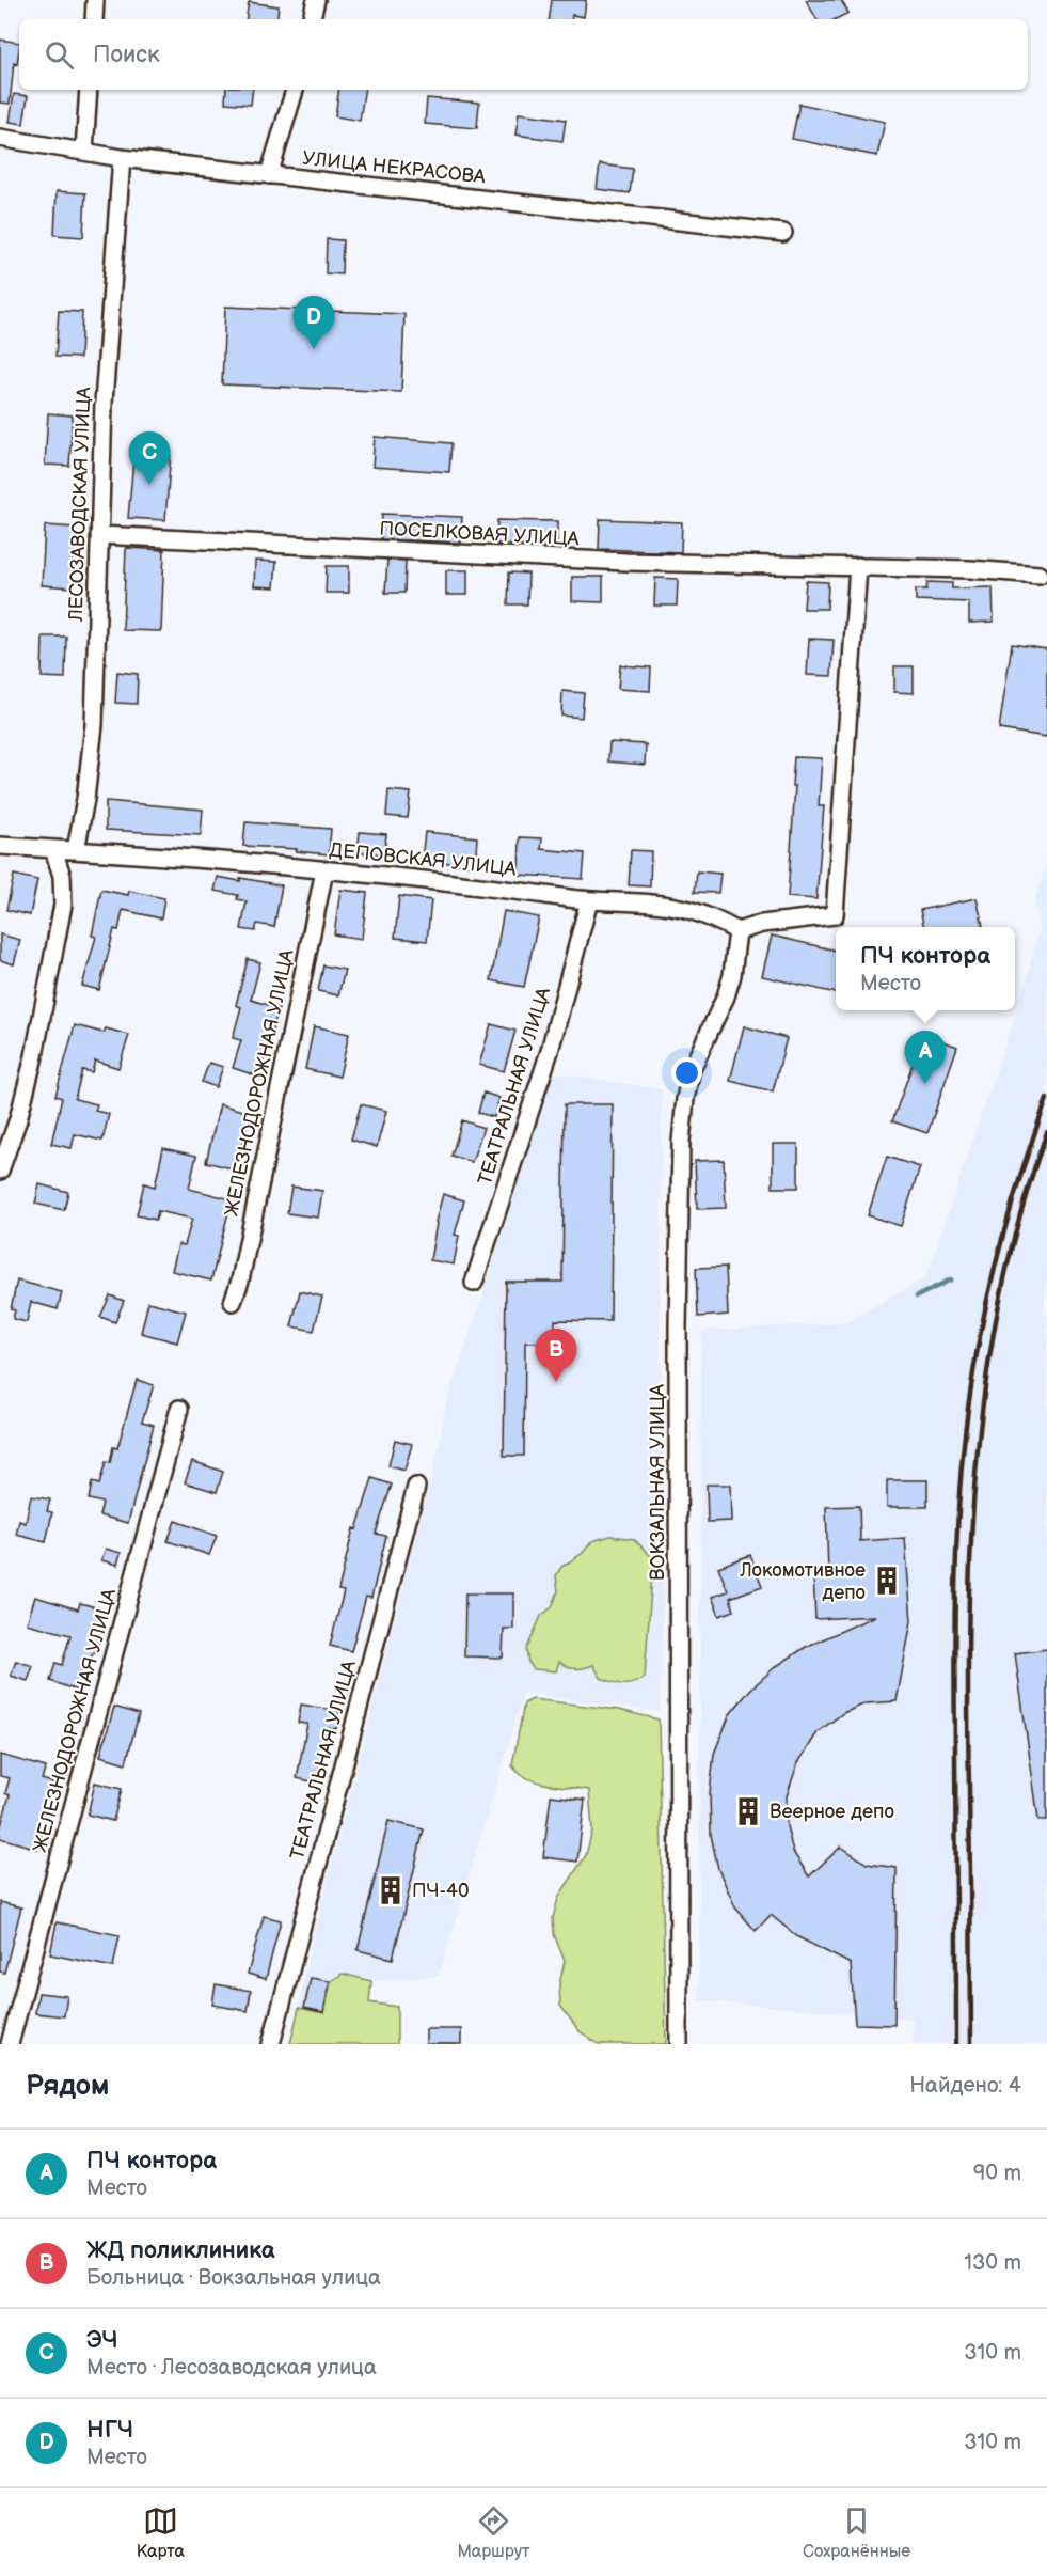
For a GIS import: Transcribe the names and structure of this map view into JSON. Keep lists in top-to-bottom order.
{
  "streets": {
    "street": [
      "УЛИЦА НЕКРАСОВА",
      "ЛЕСОЗАВОДСКАЯ УЛИЦА",
      "ПОСЕЛКОВАЯ УЛИЦА",
      "ДЕПОВСКАЯ УЛИЦА",
      "ЖЕЛЕЗНОДОРОЖНАЯ УЛИЦА",
      "ТЕАТРАЛЬНАЯ УЛИЦА",
      "ВОКЗАЛЬНАЯ УЛИЦА"
    ]
  },
  "crossings": [
    ["УЛИЦА НЕКРАСОВА", "ЛЕСОЗАВОДСКАЯ УЛИЦА"],
    ["ЛЕСОЗАВОДСКАЯ УЛИЦА", "ПОСЕЛКОВАЯ УЛИЦА"],
    ["ЛЕСОЗАВОДСКАЯ УЛИЦА", "ДЕПОВСКАЯ УЛИЦА"],
    ["ДЕПОВСКАЯ УЛИЦА", "ЖЕЛЕЗНОДОРОЖНАЯ УЛИЦА"],
    ["ДЕПОВСКАЯ УЛИЦА", "ТЕАТРАЛЬНАЯ УЛИЦА"],
    ["ДЕПОВСКАЯ УЛИЦА", "ВОКЗАЛЬНАЯ УЛИЦА"]
  ],
  "places": {
    "building": ["Локомотивное депо", "Веерное депо", "ПЧ-40"]
  },
  "page": {
    "search": "Поиск",
    "pins": [
      "D",
      "C",
      "A",
      "B"
    ],
    "popup": ["ПЧ контора", "Место"],
    "heading": ["Рядом", "Найдено: 4"],
    "list": [
      {
        "mark": "A",
        "name": "ПЧ контора",
        "note": "Место",
        "value": "90 m"
      },
      {
        "mark": "B",
        "name": "ЖД поликлиника",
        "note": "Больница · Вокзальная улица",
        "value": "130 m"
      },
      {
        "mark": "C",
        "name": "ЭЧ",
        "note": "Место · Лесозаводская улица",
        "value": "310 m"
      },
      {
        "mark": "D",
        "name": "НГЧ",
        "note": "Место",
        "value": "310 m"
      }
    ],
    "nav": ["Карта", "Маршрут", "Сохранённые"]
  }
}
